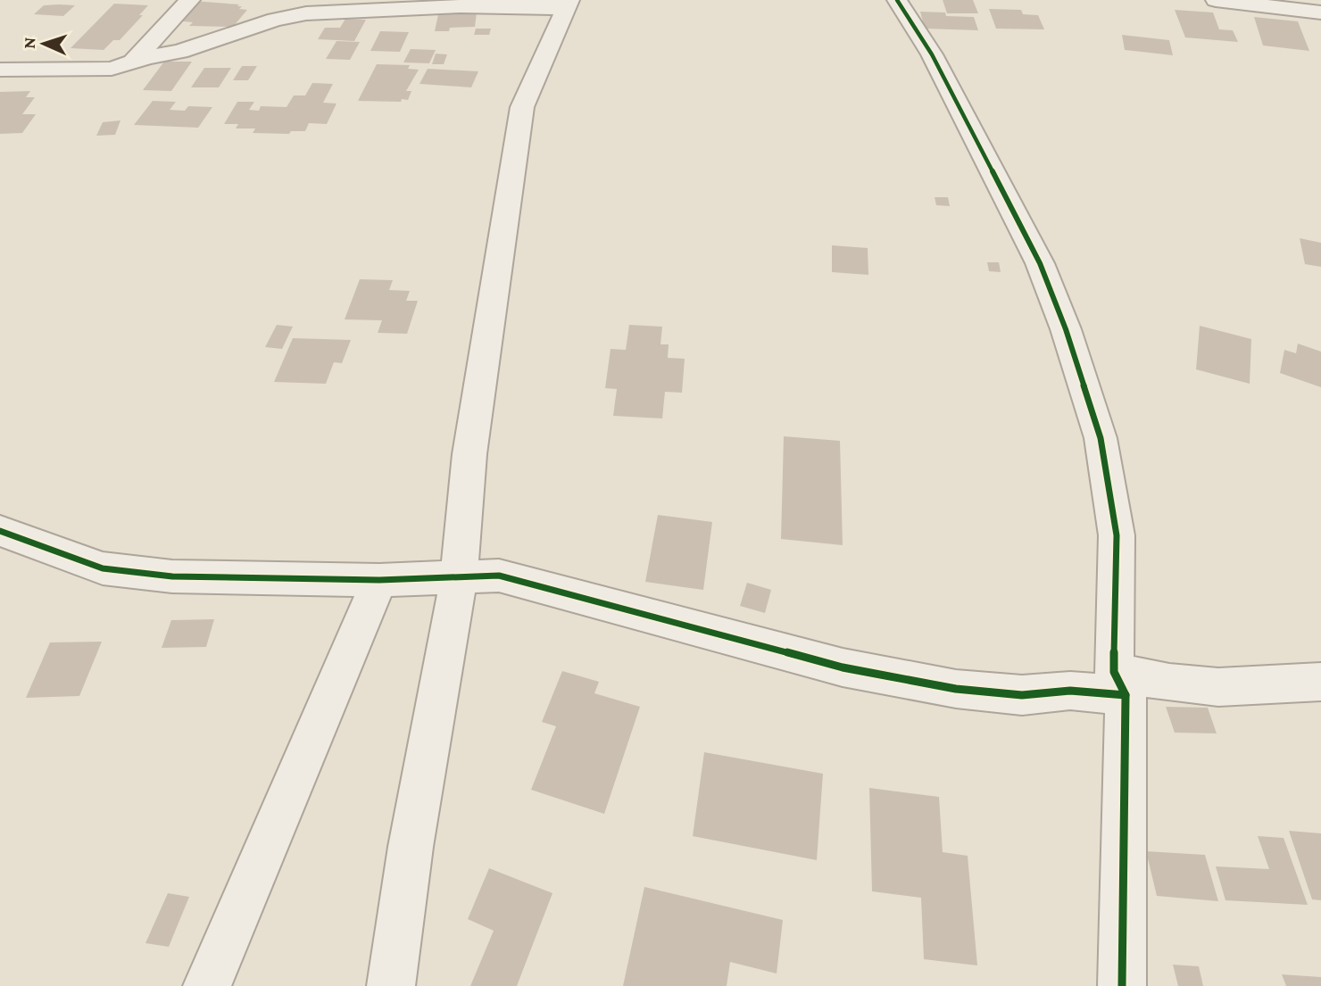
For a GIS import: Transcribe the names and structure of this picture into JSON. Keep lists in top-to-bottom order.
{
  "north": "left"
}
